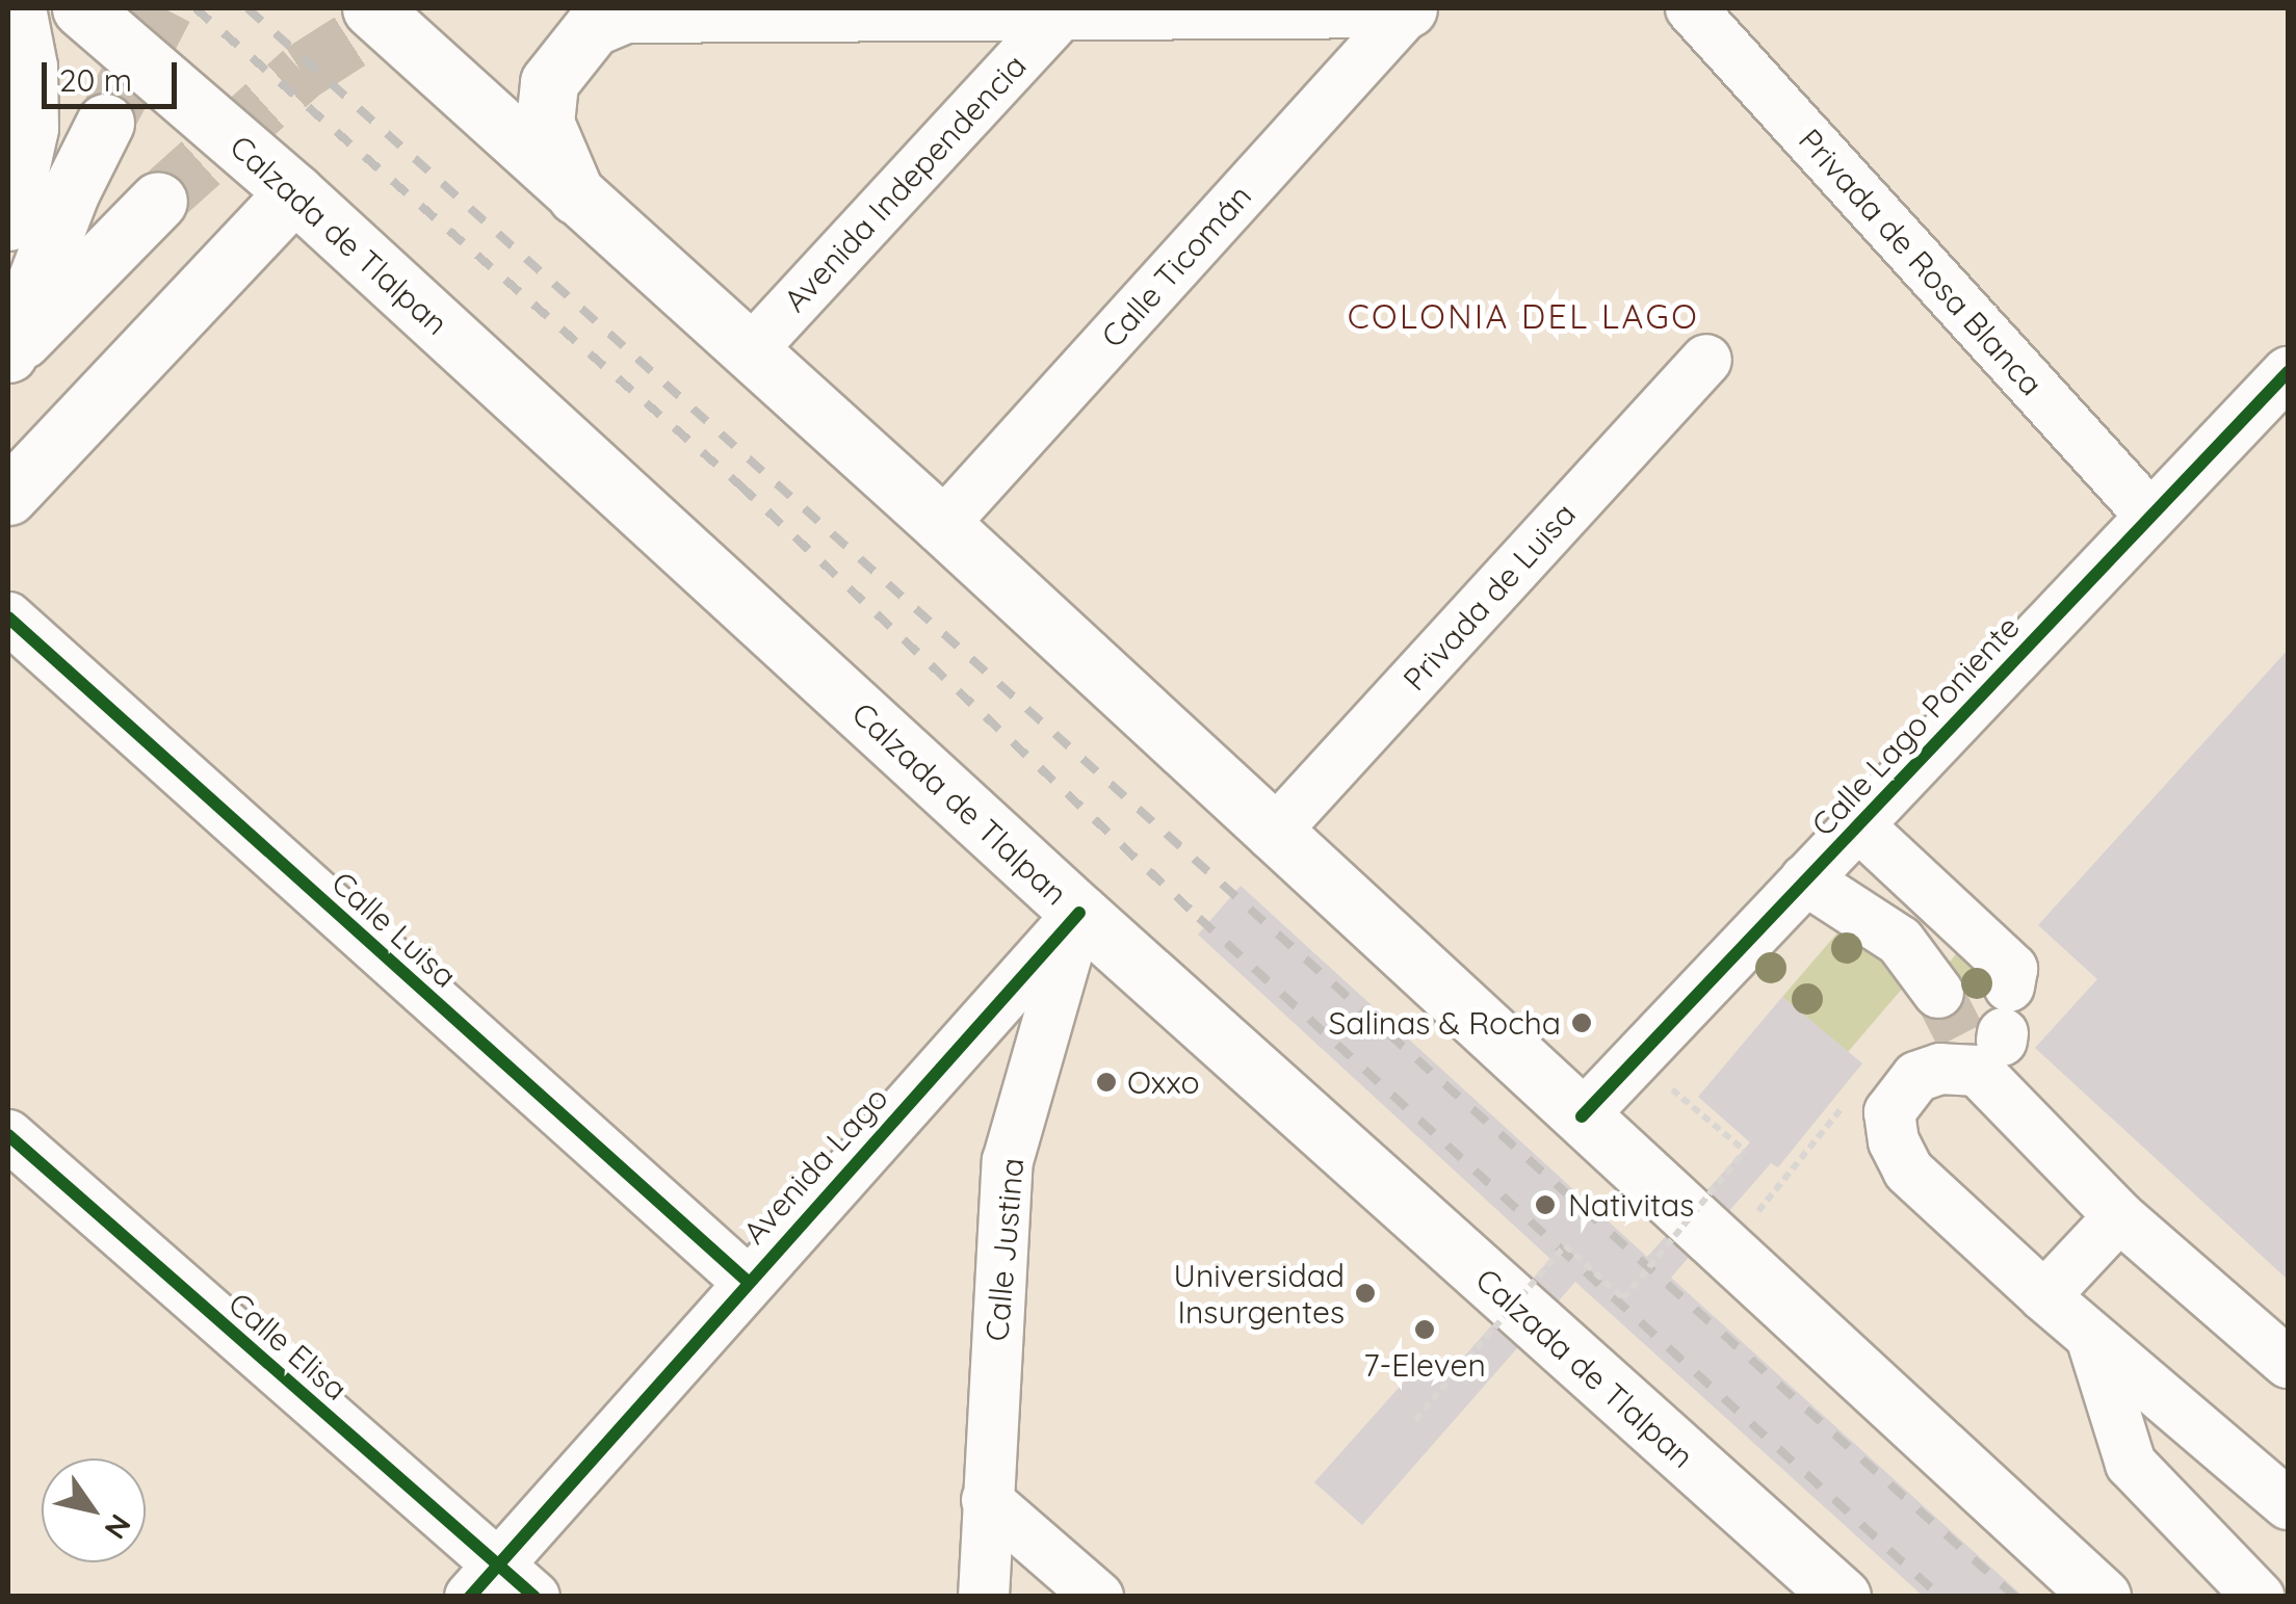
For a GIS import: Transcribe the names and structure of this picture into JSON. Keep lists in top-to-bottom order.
{
  "streets": {
    "main road": ["Calzada de Tlalpan"],
    "street": [
      "Avenida Independencia",
      "Privada de Rosa Blanca",
      "Calle Ticomán",
      "Privada de Luisa",
      "Calle Lago Poniente",
      "Calle Luisa",
      "Avenida Lago",
      "Calle Justina",
      "Calle Elisa"
    ]
  },
  "crossings": [
    ["Calzada de Tlalpan", "Avenida Lago"],
    ["Calzada de Tlalpan", "Calle Justina"],
    ["Privada de Rosa Blanca", "Calle Lago Poniente"],
    ["Calle Luisa", "Avenida Lago"],
    ["Avenida Lago", "Calle Justina"],
    ["Avenida Lago", "Calle Elisa"]
  ],
  "districts": ["COLONIA DEL LAGO"],
  "places": [
    "Salinas & Rocha",
    "Oxxo",
    "Nativitas",
    "Universidad Insurgentes",
    "7-Eleven"
  ],
  "scale_bar": "20 m",
  "north": "bottom right"
}
